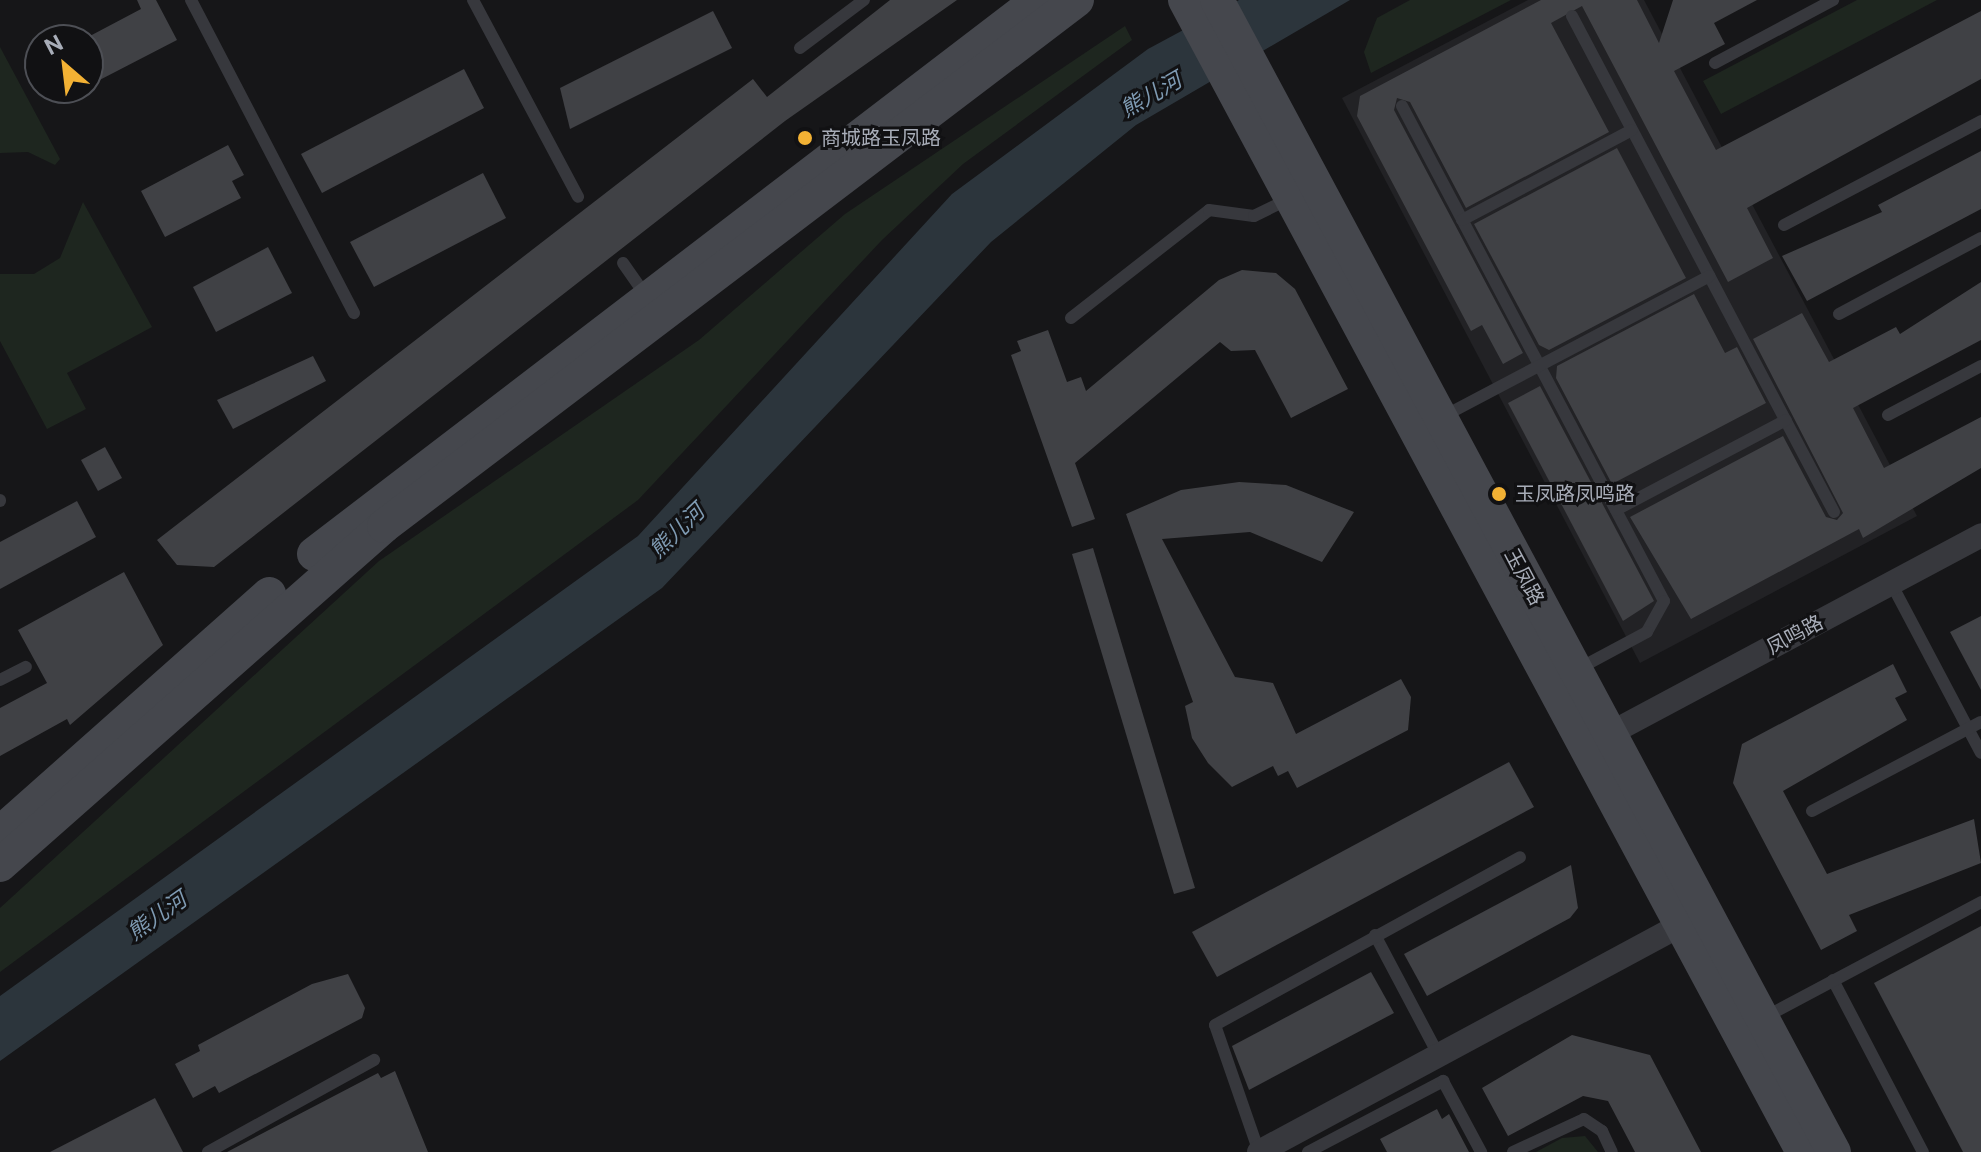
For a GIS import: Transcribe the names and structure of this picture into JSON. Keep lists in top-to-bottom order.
{
  "streets": {
    "street": ["玉凤路", "凤鸣路"]
  },
  "crossings": [
    ["玉凤路", "凤鸣路"]
  ],
  "water": ["熊儿河"],
  "places": ["商城路玉凤路", "玉凤路凤鸣路"],
  "north": "top left"
}
